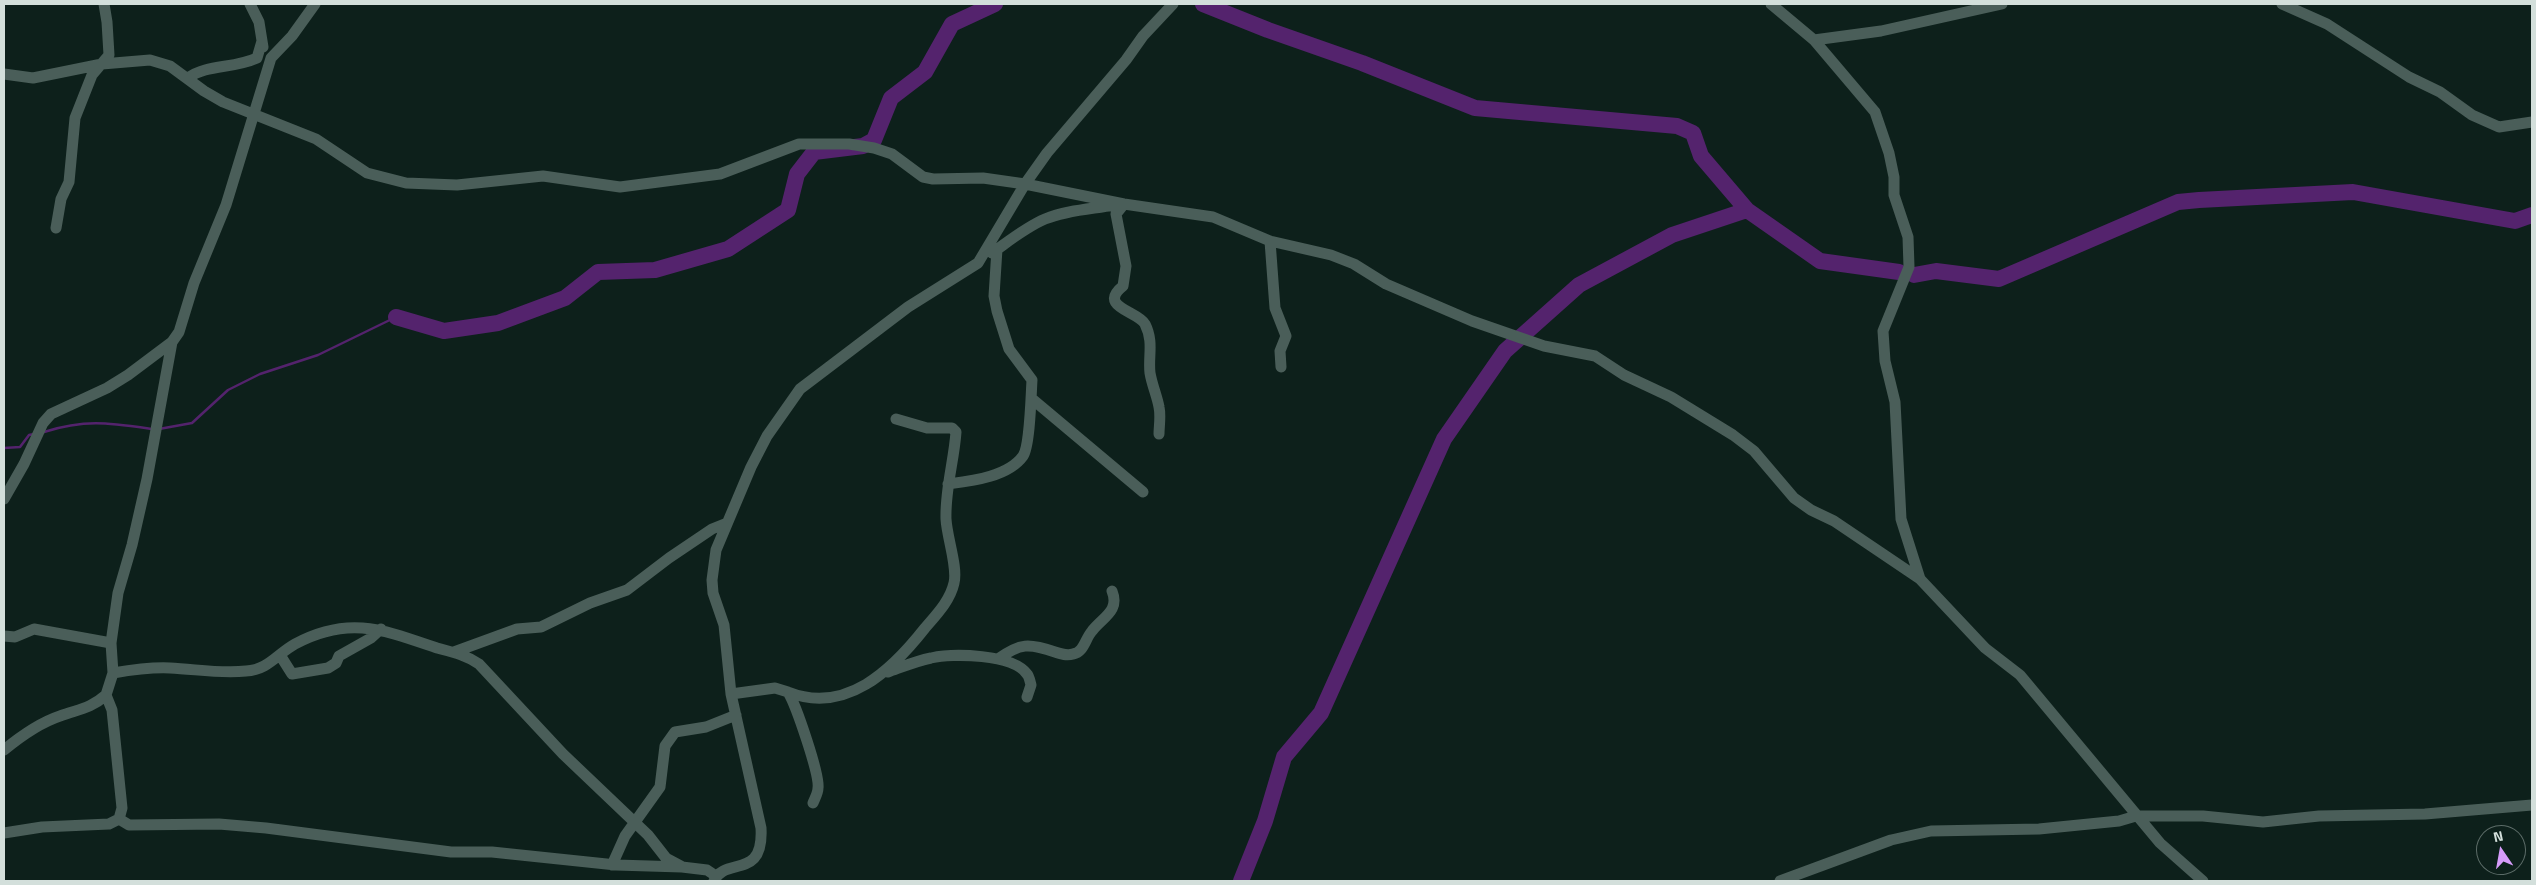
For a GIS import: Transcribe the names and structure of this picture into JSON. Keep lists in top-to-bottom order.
{
  "north": "top"
}
